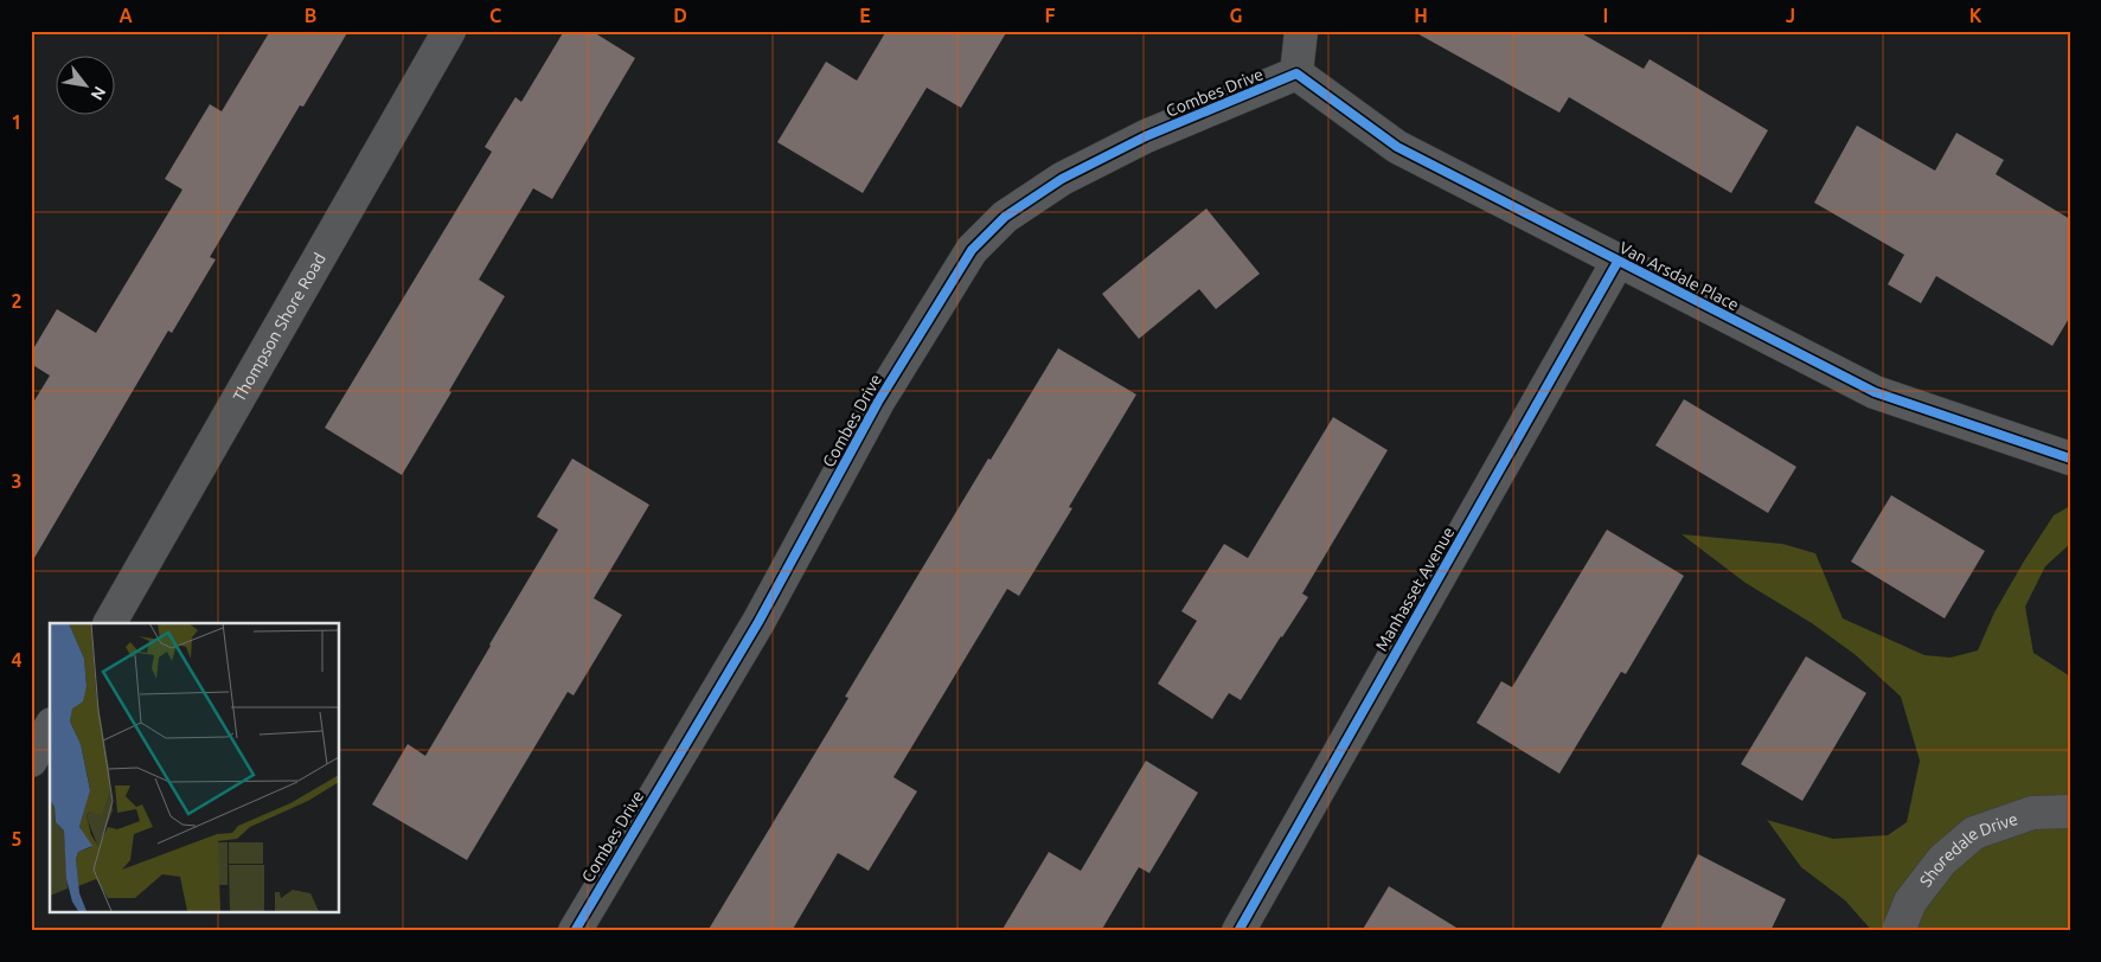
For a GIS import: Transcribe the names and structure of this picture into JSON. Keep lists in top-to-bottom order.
{
  "streets": {
    "street": [
      "Combes Drive",
      "Van Arsdale Place",
      "Thompson Shore Road",
      "Manhasset Avenue",
      "Shoredale Drive"
    ]
  },
  "crossings": [
    ["Combes Drive", "Van Arsdale Place"],
    ["Van Arsdale Place", "Manhasset Avenue"]
  ],
  "north": "bottom right",
  "grid": {
    "columns": [
      "A",
      "B",
      "C",
      "D",
      "E",
      "F",
      "G",
      "H",
      "I",
      "J",
      "K"
    ],
    "rows": [
      "1",
      "2",
      "3",
      "4",
      "5"
    ]
  }
}
